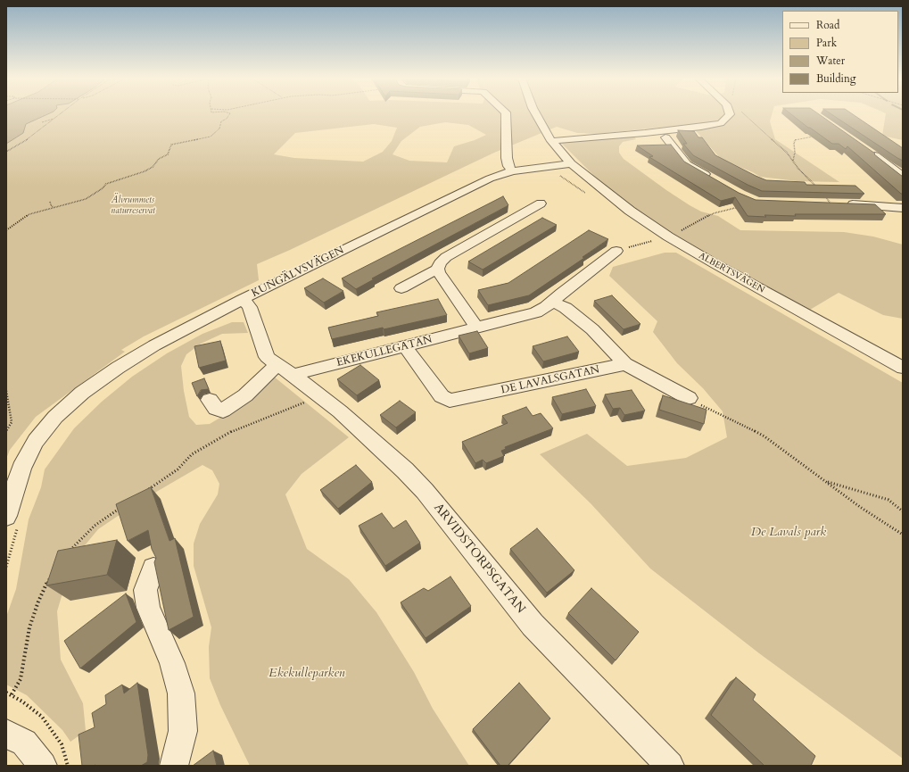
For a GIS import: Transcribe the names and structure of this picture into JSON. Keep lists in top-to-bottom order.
{
  "streets": {
    "street": [
      "KUNGÄLVSVÄGEN",
      "ALBERTSVÄGEN",
      "EKEKULLEGATAN",
      "DE LAVALSGATAN",
      "ARVIDSTORPSGATAN"
    ]
  },
  "crossings": [
    ["KUNGÄLVSVÄGEN", "ALBERTSVÄGEN"],
    ["KUNGÄLVSVÄGEN", "ARVIDSTORPSGATAN"],
    ["EKEKULLEGATAN", "DE LAVALSGATAN"],
    ["EKEKULLEGATAN", "ARVIDSTORPSGATAN"]
  ],
  "parks": ["Älvrummets naturreservat", "De Lavals park", "Ekekulleparken"],
  "legend": [
    "Road",
    "Park",
    "Water",
    "Building"
  ]
}
